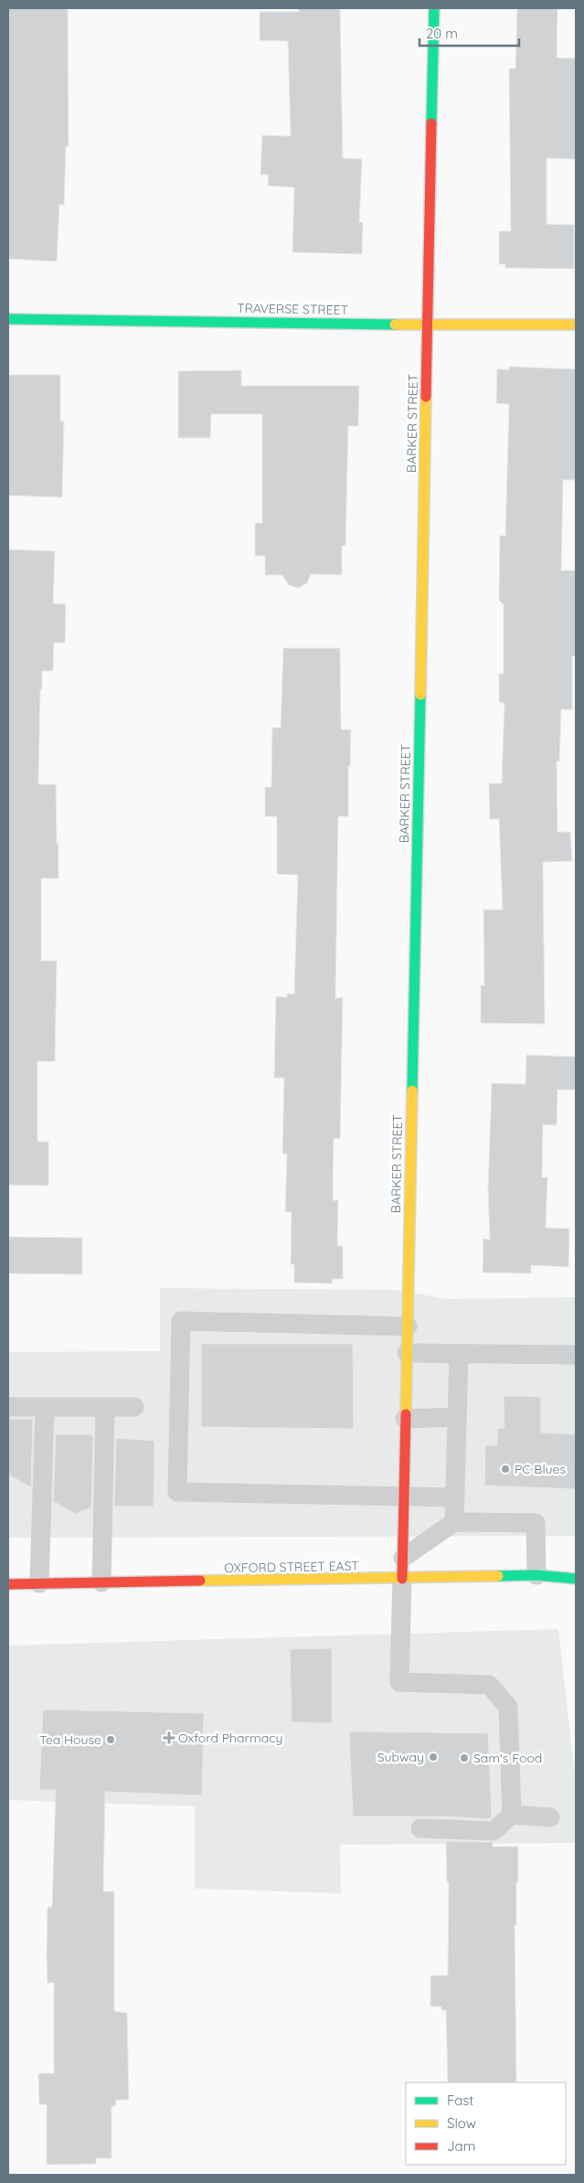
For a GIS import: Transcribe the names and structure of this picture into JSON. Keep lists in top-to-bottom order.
{
  "streets": {
    "street": ["TRAVERSE STREET", "BARKER STREET", "OXFORD STREET EAST"]
  },
  "crossings": [
    ["TRAVERSE STREET", "BARKER STREET"],
    ["BARKER STREET", "OXFORD STREET EAST"]
  ],
  "places": {
    "other": [
      "PC Blues",
      "Tea House",
      "Subway",
      "Sam's Food"
    ],
    "health": ["Oxford Pharmacy"]
  },
  "legend": ["Fast", "Slow", "Jam"],
  "scale_bar": "20 m"
}
